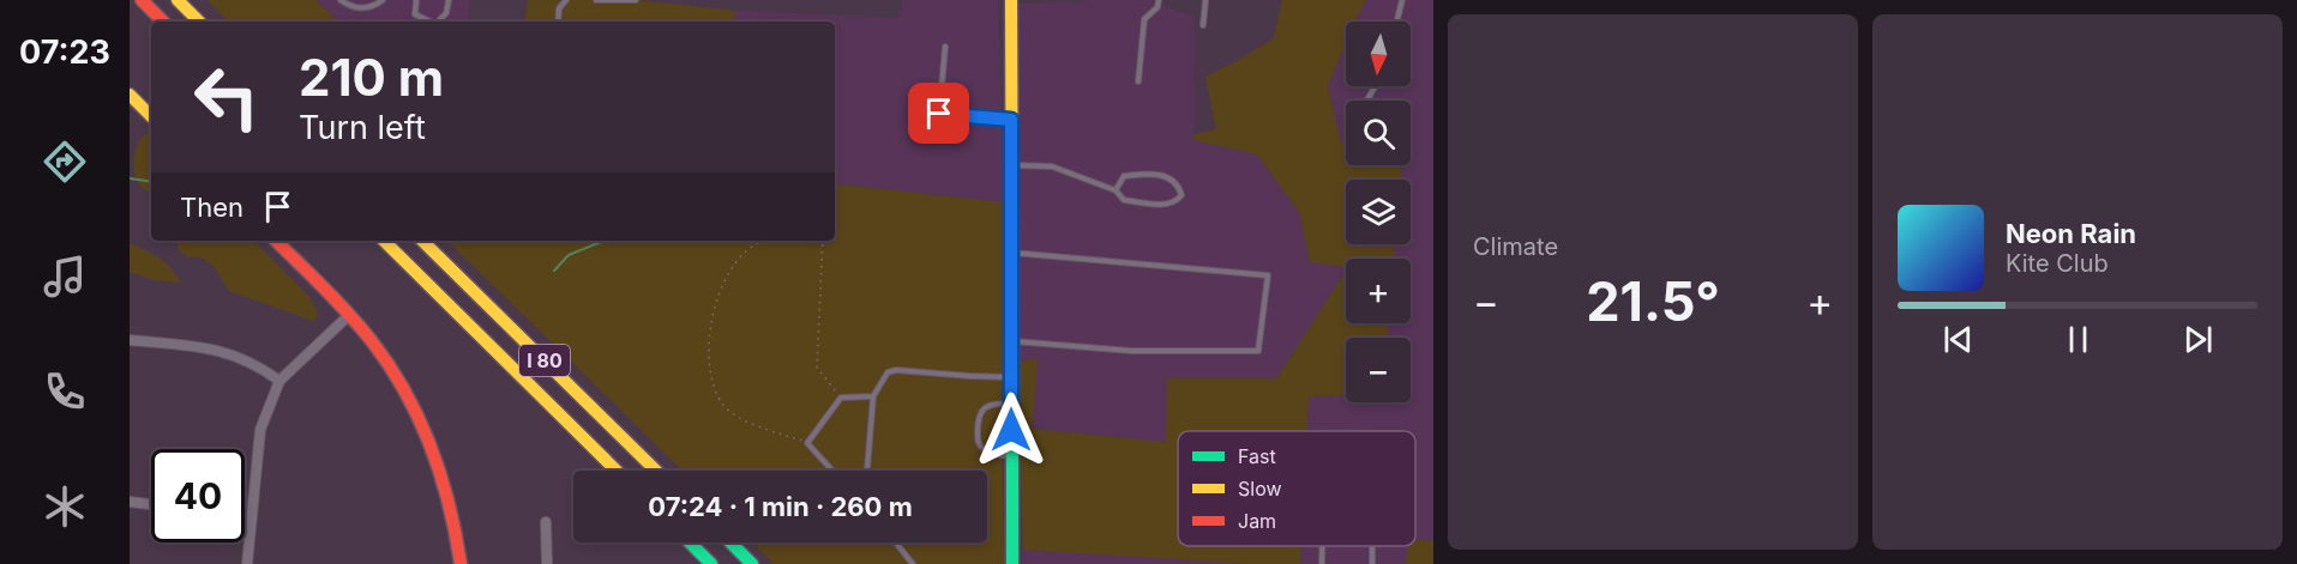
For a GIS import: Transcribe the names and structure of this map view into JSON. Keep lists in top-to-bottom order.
{
  "streets": {
    "main road": ["I 80"]
  },
  "legend": ["Fast", "Slow", "Jam"],
  "north": "bottom",
  "page": {
    "tabs": "07:23",
    "tile": "Climate",
    "map_buttons": ["+", "−"],
    "turn": ["210 m", "Turn left"],
    "then": "Then",
    "song": ["Neon Rain", "Kite Club"],
    "heat": ["−", "21.5°", "+"],
    "limit": "40",
    "trip": "07:24 · 1 min · 260 m"
  }
}
